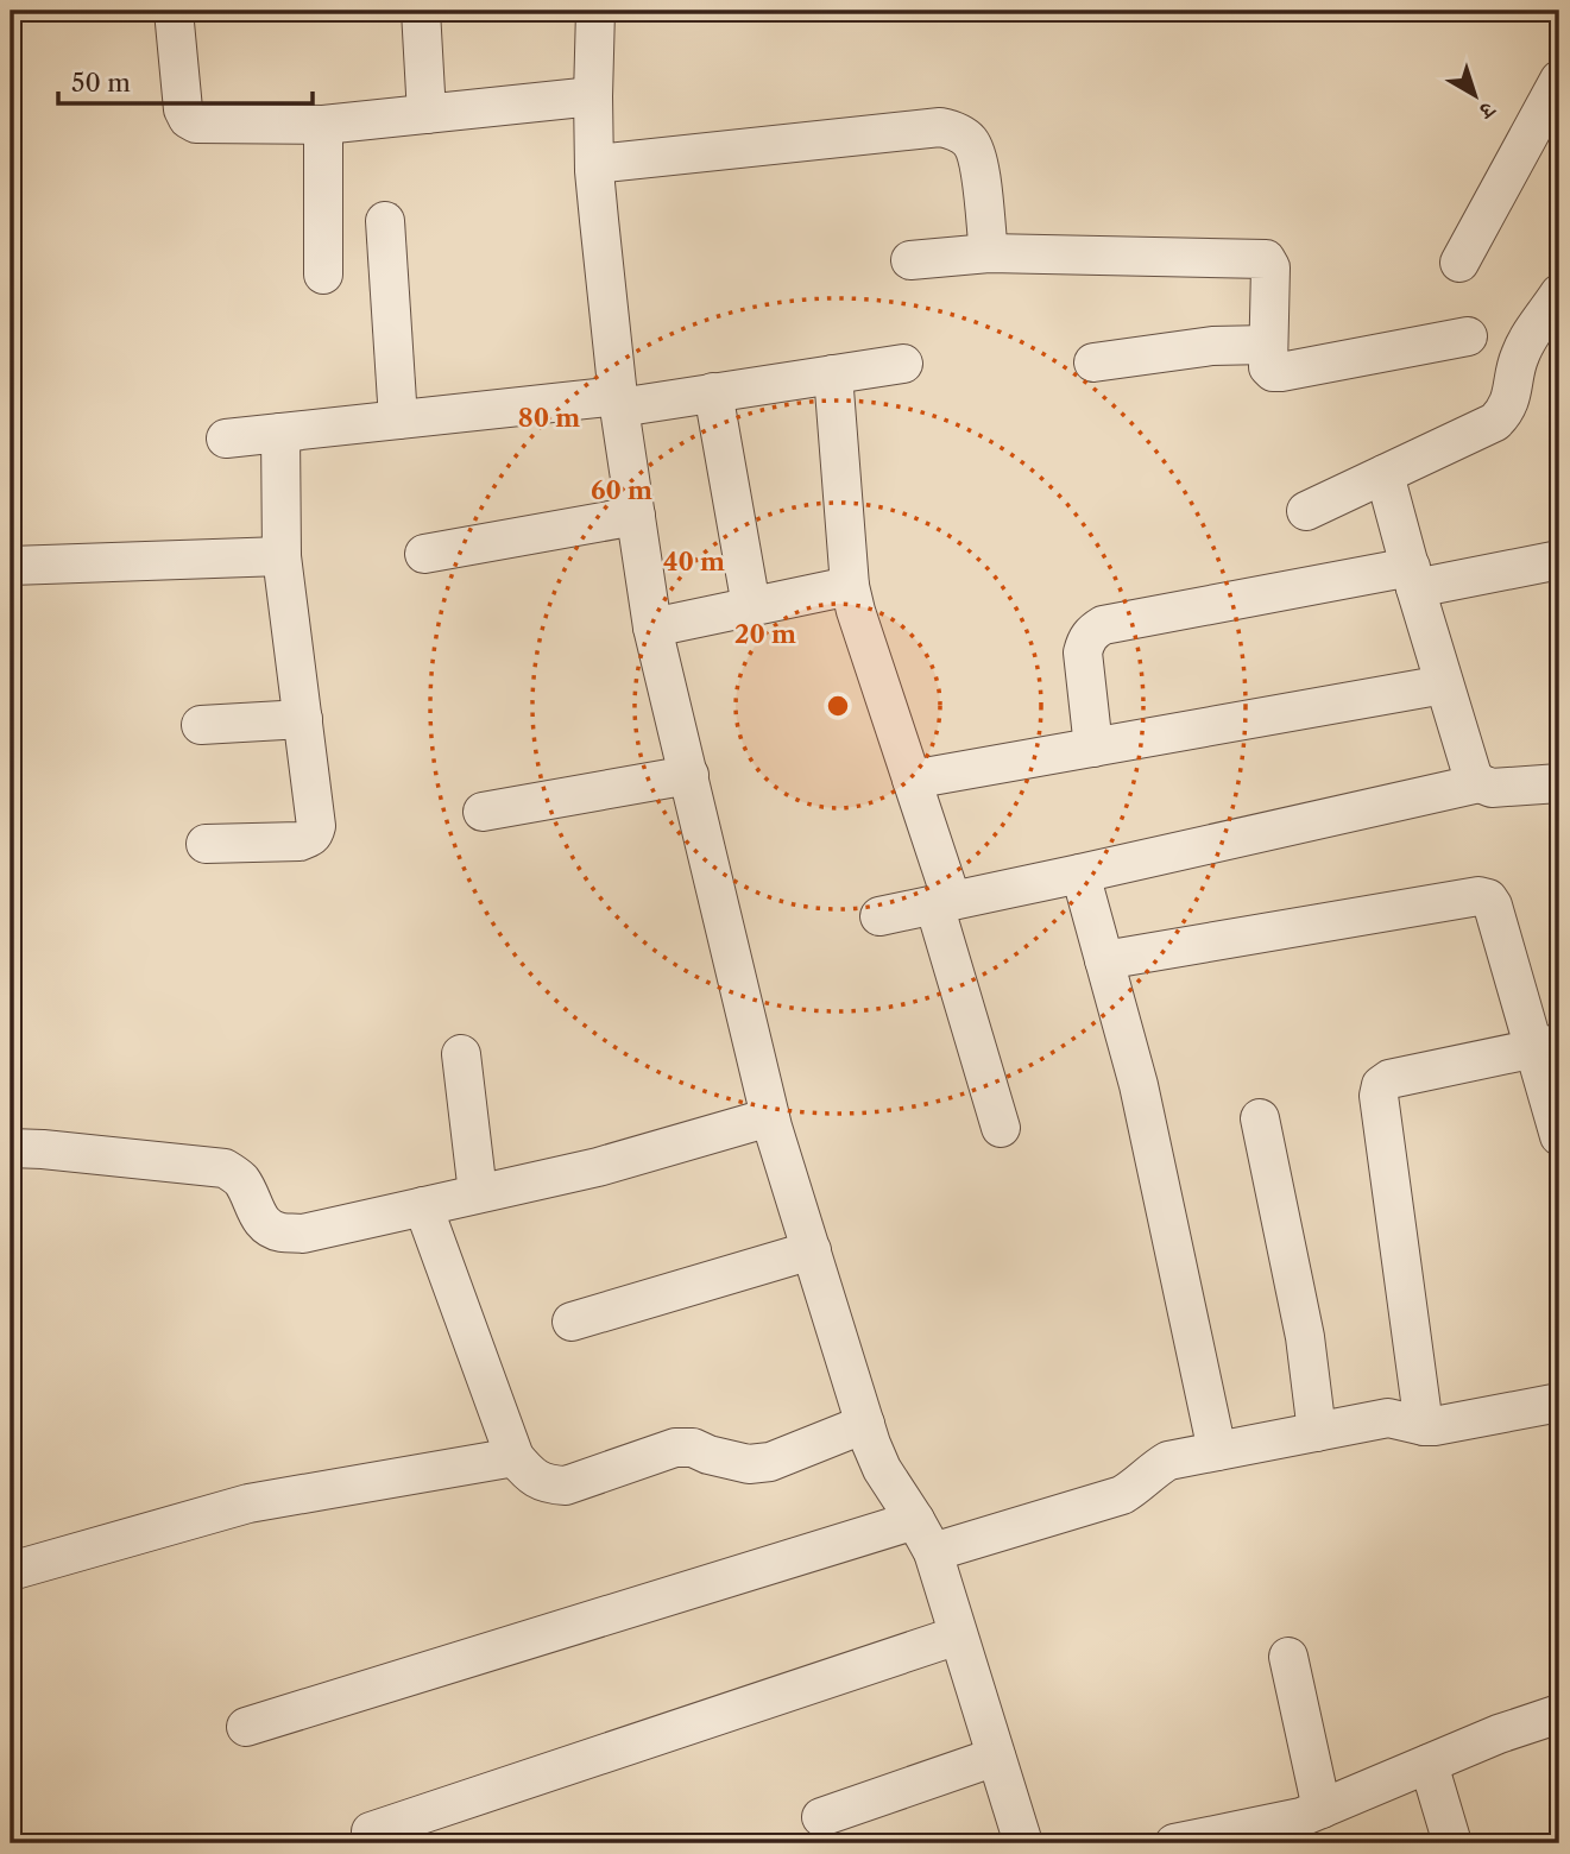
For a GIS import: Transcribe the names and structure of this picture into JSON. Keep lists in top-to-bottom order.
{
  "scale_bar": "50 m",
  "north": "bottom right",
  "rings": [
    "80 m",
    "60 m",
    "40 m",
    "20 m"
  ]
}
